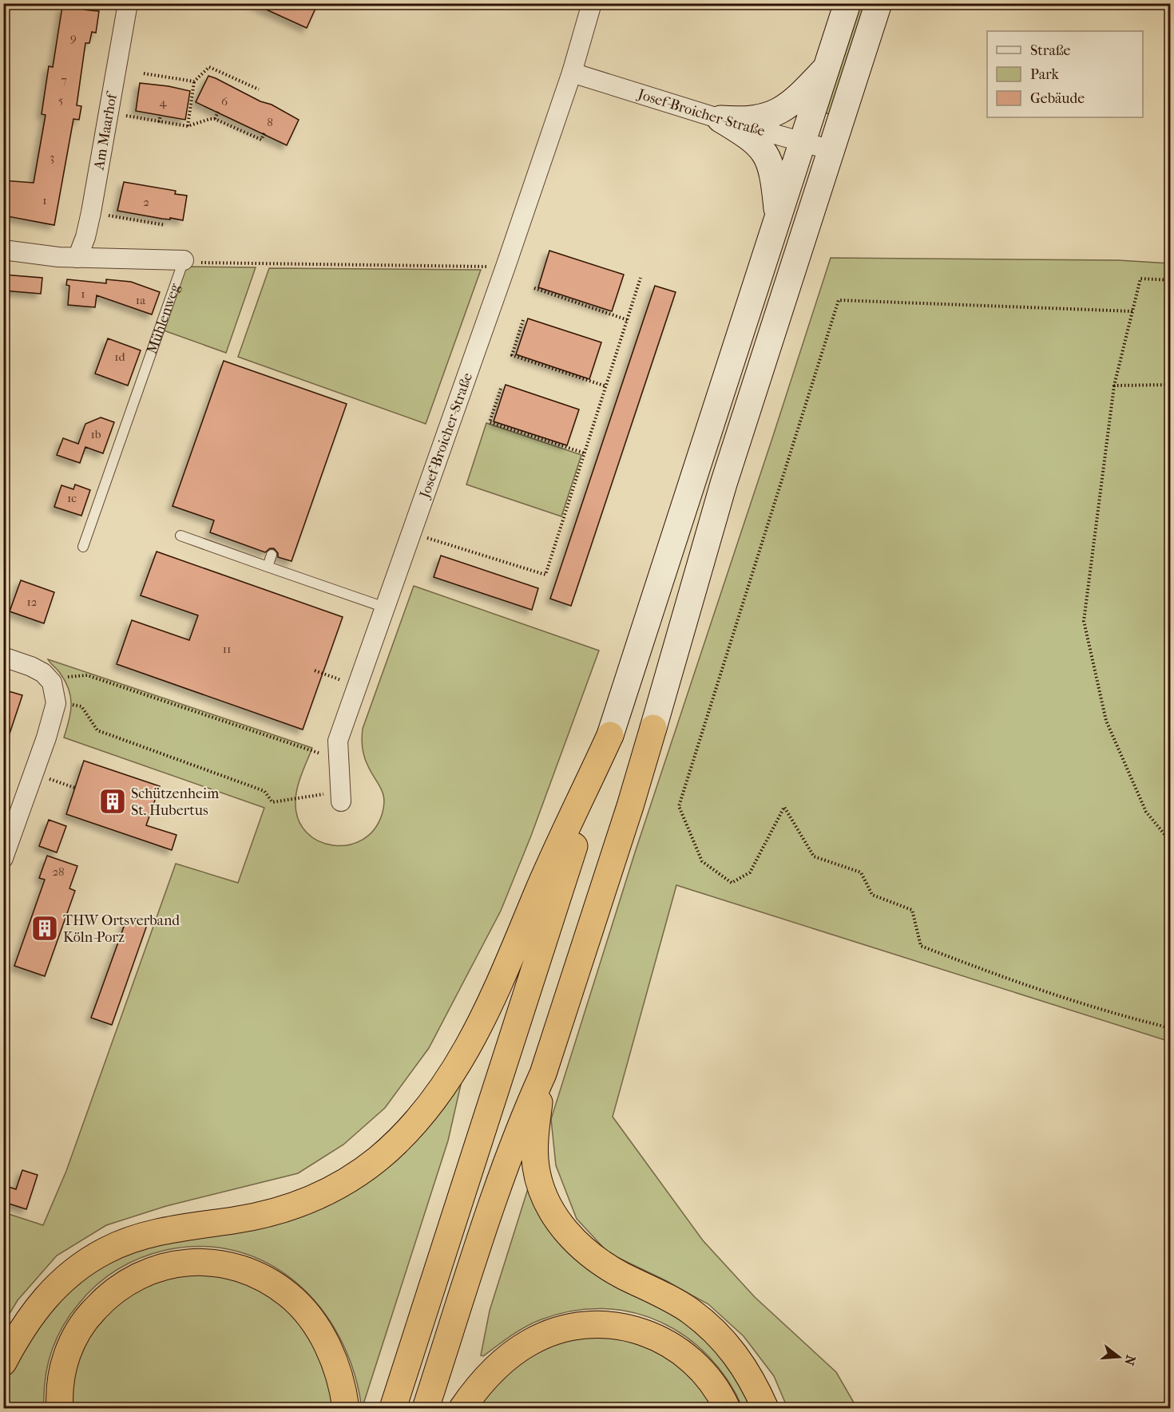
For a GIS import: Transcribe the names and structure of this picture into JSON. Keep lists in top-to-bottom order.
{
  "streets": {
    "street": ["Josef-Broicher-Straße", "Am Maarhof", "Mühlenweg"]
  },
  "crossings": [
    ["Am Maarhof", "Mühlenweg"]
  ],
  "places": {
    "building": ["Schützenheim St. Hubertus", "THW Ortsverband Köln-Porz"]
  },
  "house_numbers": [
    "9",
    "7",
    "5",
    "6",
    "4",
    "8",
    "3",
    "1",
    "2",
    "1",
    "1a",
    "1d",
    "1b",
    "1c",
    "12",
    "11",
    "28"
  ],
  "legend": ["Straße", "Park", "Gebäude"],
  "north": "right"
}
